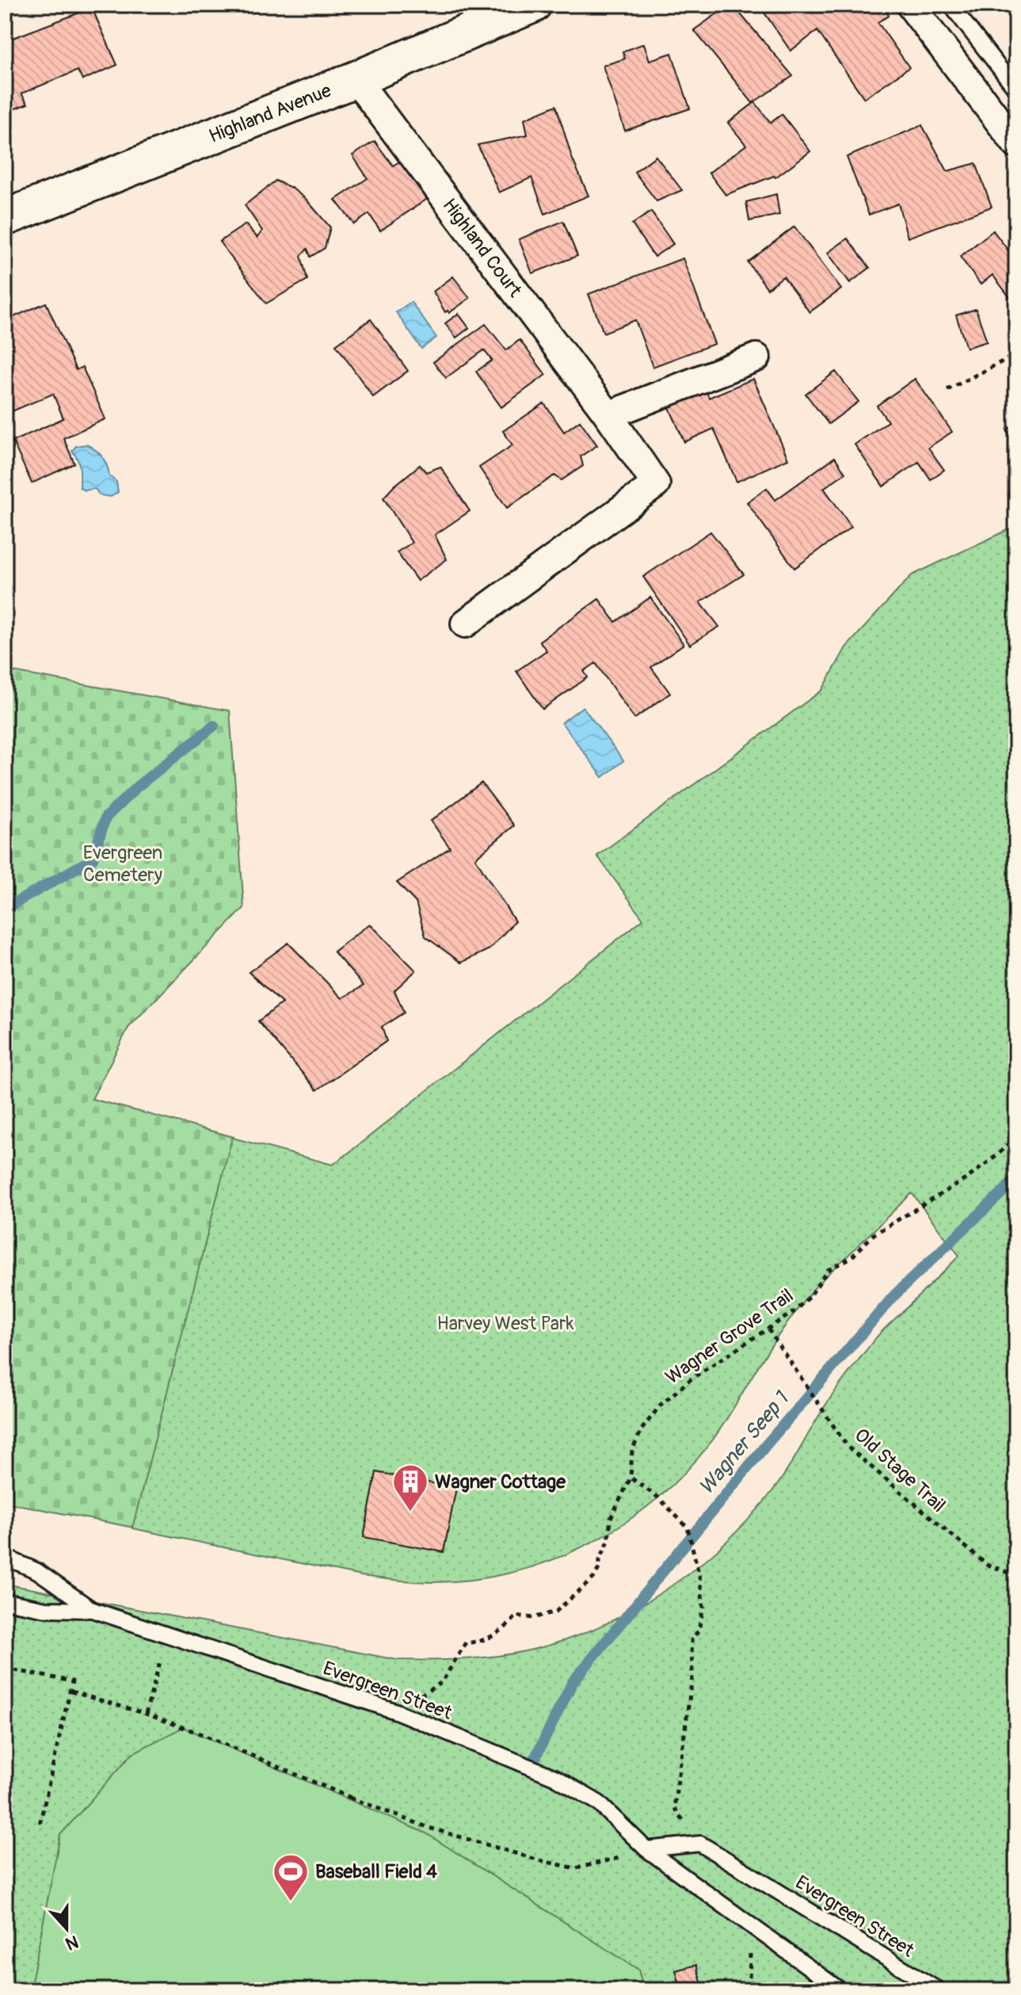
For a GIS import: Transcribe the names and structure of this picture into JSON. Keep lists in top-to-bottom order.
{
  "streets": {
    "street": ["Highland Avenue", "Highland Court"],
    "lane": ["Evergreen Street"],
    "path": ["Wagner Grove Trail", "Old Stage Trail"]
  },
  "crossings": [
    ["Highland Avenue", "Highland Court"],
    ["Wagner Grove Trail", "Old Stage Trail"],
    ["Wagner Grove Trail", "Evergreen Street"]
  ],
  "water": ["Wagner Seep 1"],
  "parks": ["Evergreen Cemetery", "Harvey West Park"],
  "places": {
    "building": ["Wagner Cottage"],
    "sports": ["Baseball Field 4"]
  },
  "north": "bottom"
}
